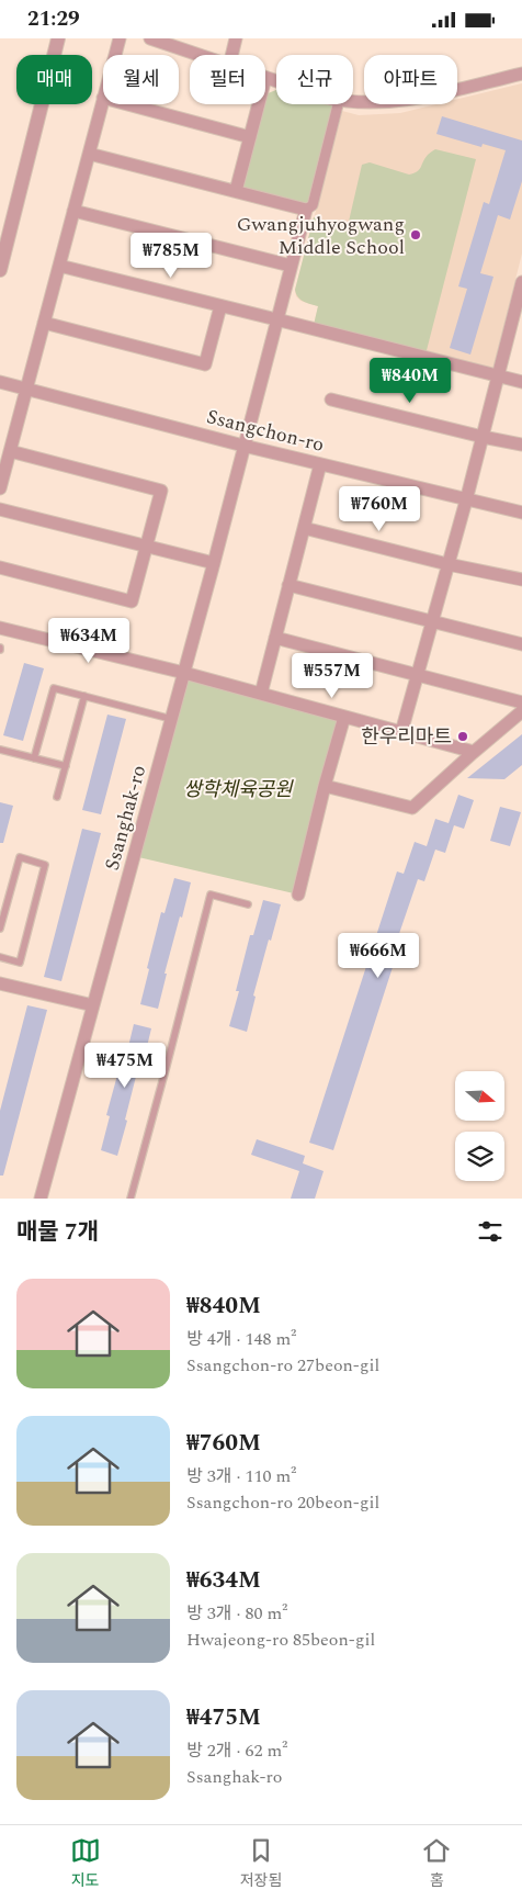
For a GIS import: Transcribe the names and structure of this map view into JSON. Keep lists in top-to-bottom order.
{
  "streets": {
    "street": ["Ssangchon-ro", "Ssanghak-ro"]
  },
  "crossings": [
    ["Ssangchon-ro", "Ssanghak-ro"]
  ],
  "parks": ["쌍학체육공원"],
  "places": ["Gwangjuhyogwang Middle School", "한우리마트"],
  "north": "right",
  "page": {
    "status": "21:29",
    "chip": [
      "매매",
      "월세",
      "필터",
      "신규",
      "아파트"
    ],
    "price": [
      "₩785M",
      "₩840M",
      "₩760M",
      "₩634M",
      "₩557M",
      "₩666M",
      "₩475M"
    ],
    "heading": "매물 7개",
    "list": [
      {
        "name": "₩840M",
        "note": "방 4개 · 148 m² · Ssangchon-ro 27beon-gil"
      },
      {
        "name": "₩760M",
        "note": "방 3개 · 110 m² · Ssangchon-ro 20beon-gil"
      },
      {
        "name": "₩634M",
        "note": "방 3개 · 80 m² · Hwajeong-ro 85beon-gil"
      },
      {
        "name": "₩475M",
        "note": "방 2개 · 62 m² · Ssanghak-ro"
      }
    ],
    "tabs": ["지도", "저장됨", "홈"]
  }
}
